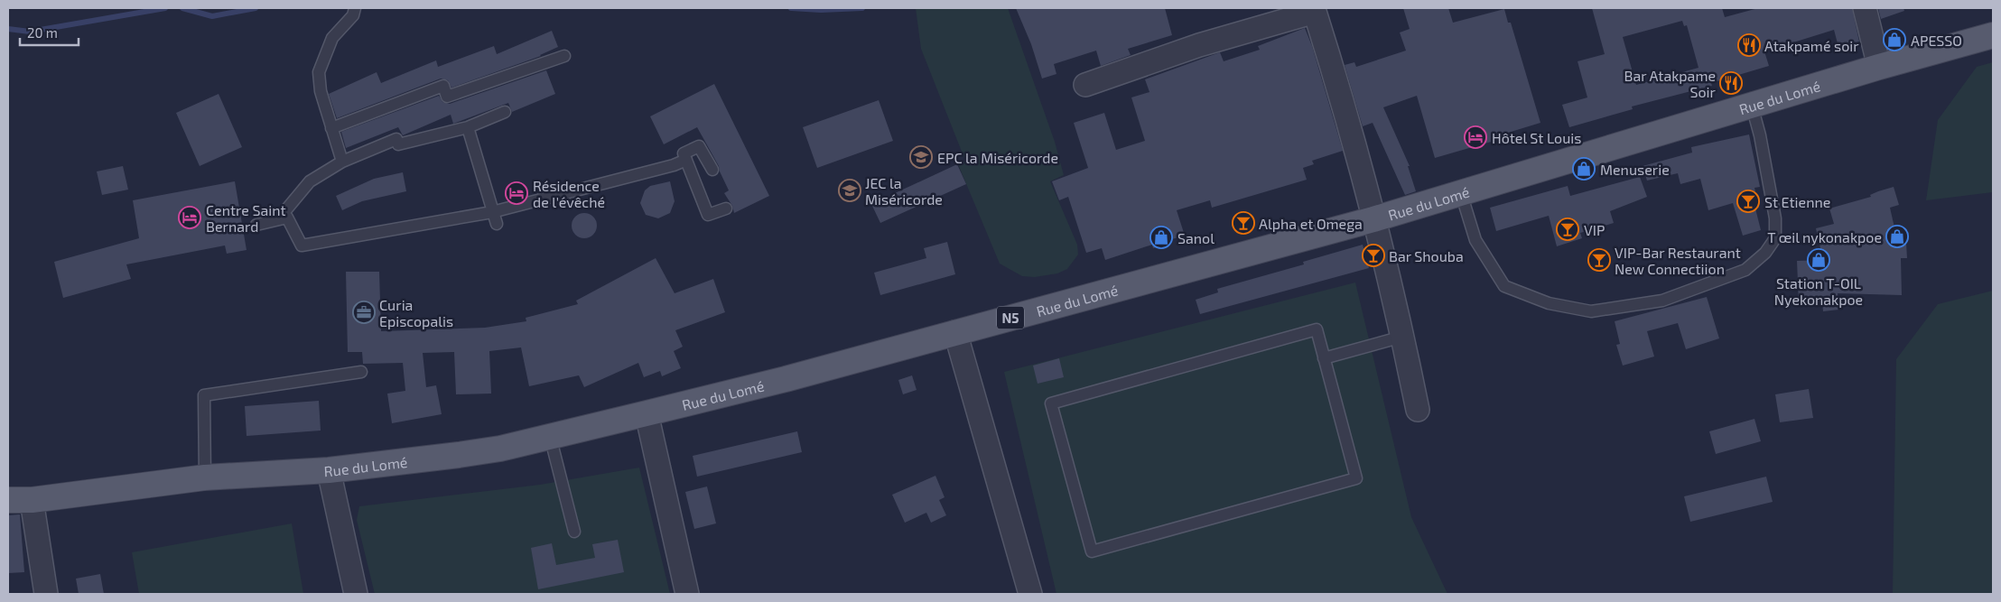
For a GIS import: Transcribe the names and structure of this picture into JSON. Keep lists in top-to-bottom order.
{
  "streets": {
    "main road": ["Rue du Lomé", "N5"]
  },
  "places": {
    "shop": [
      "APESSO",
      "Menuserie",
      "T œil nykonakpoe",
      "Sanol",
      "Station T-OIL Nyekonakpoe"
    ],
    "restaurant": ["Atakpamé soir", "Bar Atakpame Soir"],
    "hotel": ["Hôtel St Louis", "Résidence de l'évêché", "Centre Saint Bernard"],
    "school or university": ["EPC la Miséricorde", "JEC la Miséricorde"],
    "bar": [
      "St Etienne",
      "Alpha et Omega",
      "VIP",
      "Bar Shouba",
      "VIP-Bar Restaurant New Connectiion"
    ],
    "office": ["Curia Episcopalis"]
  },
  "scale_bar": "20 m"
}
